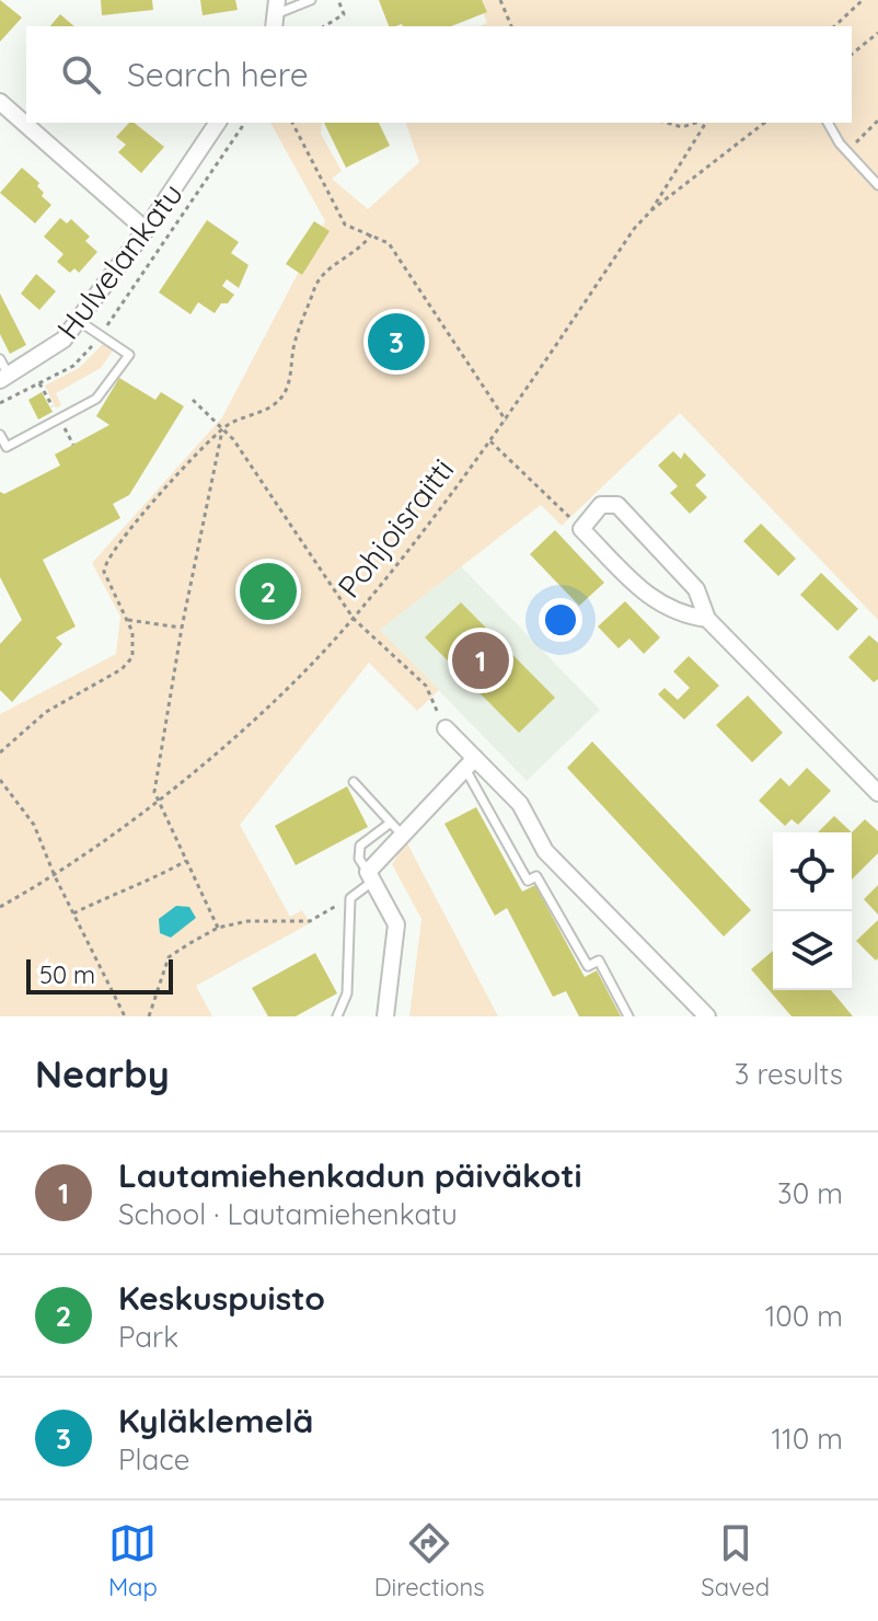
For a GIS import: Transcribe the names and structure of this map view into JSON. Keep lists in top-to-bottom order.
{
  "streets": {
    "street": ["Hulvelankatu"],
    "path": ["Pohjoisraitti"]
  },
  "scale_bar": "50 m",
  "page": {
    "search": "Search here",
    "pins": ["3", "2", "1"],
    "scale": "50 m",
    "heading": ["Nearby", "3 results"],
    "list": [
      {
        "mark": "1",
        "name": "Lautamiehenkadun päiväkoti",
        "note": "School · Lautamiehenkatu",
        "value": "30 m"
      },
      {
        "mark": "2",
        "name": "Keskuspuisto",
        "note": "Park",
        "value": "100 m"
      },
      {
        "mark": "3",
        "name": "Kyläklemelä",
        "note": "Place",
        "value": "110 m"
      }
    ],
    "nav": ["Map", "Directions", "Saved"]
  }
}
